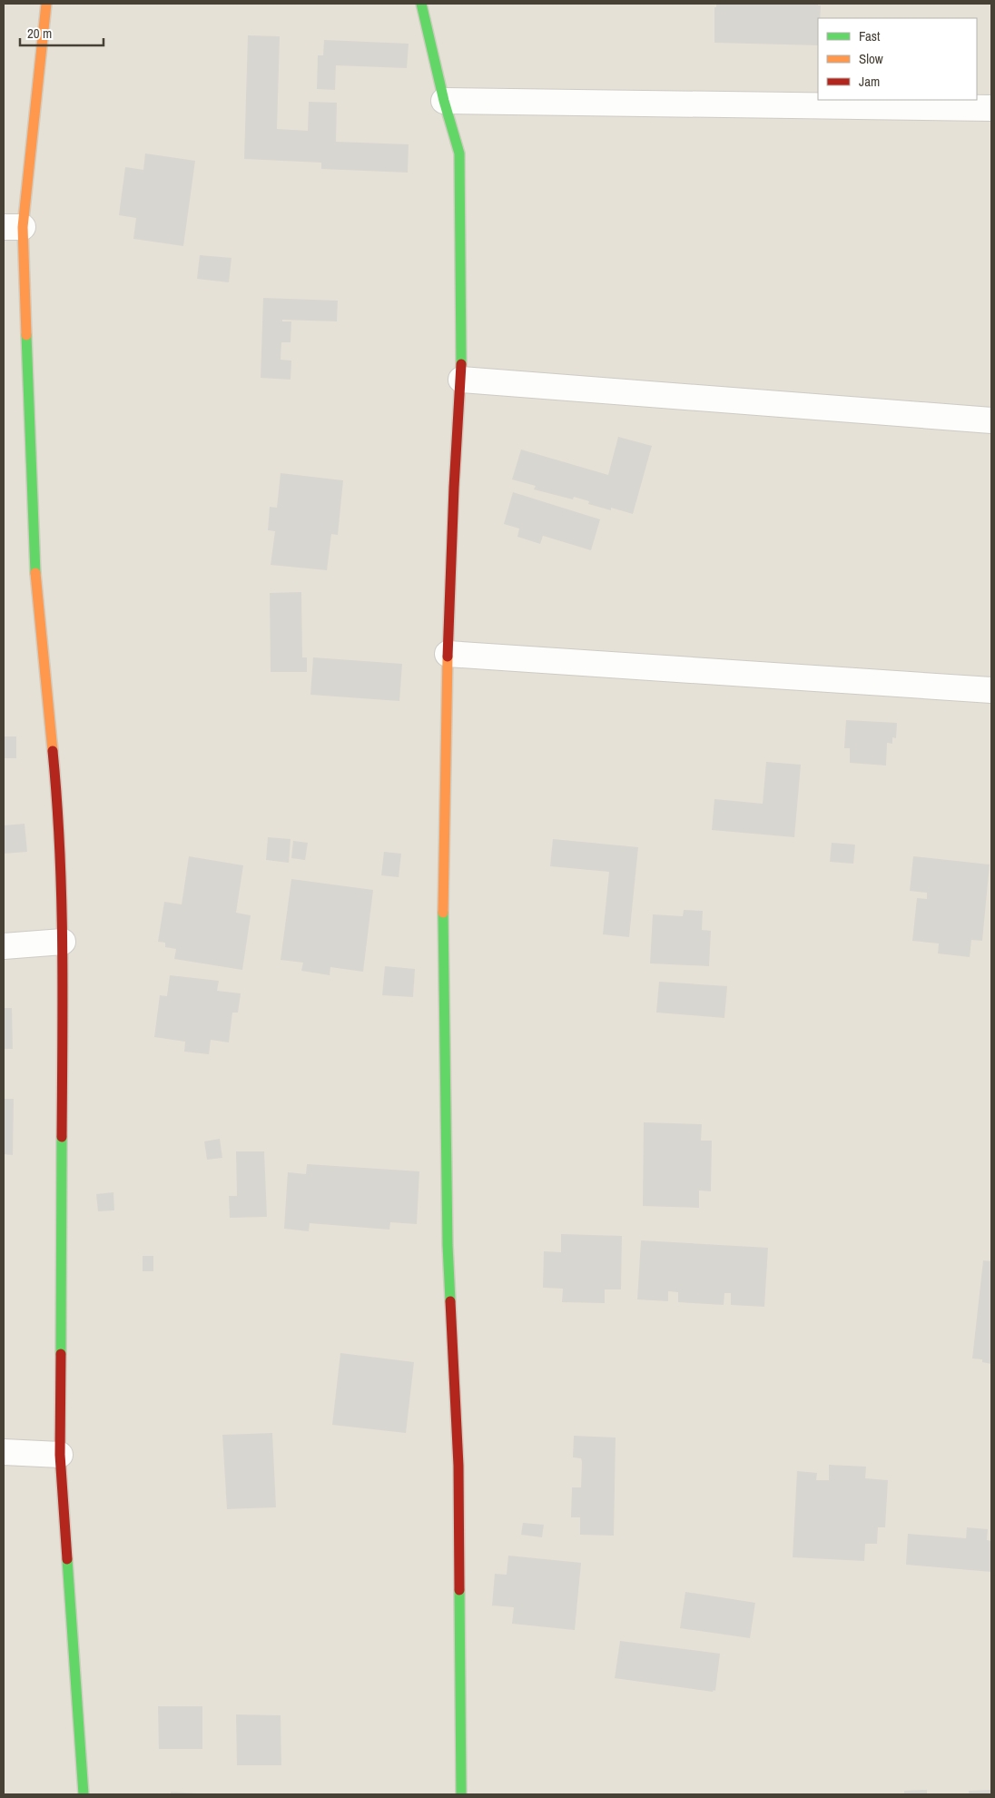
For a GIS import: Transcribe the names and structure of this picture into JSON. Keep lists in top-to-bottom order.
{
  "legend": ["Fast", "Slow", "Jam"],
  "scale_bar": "20 m"
}
